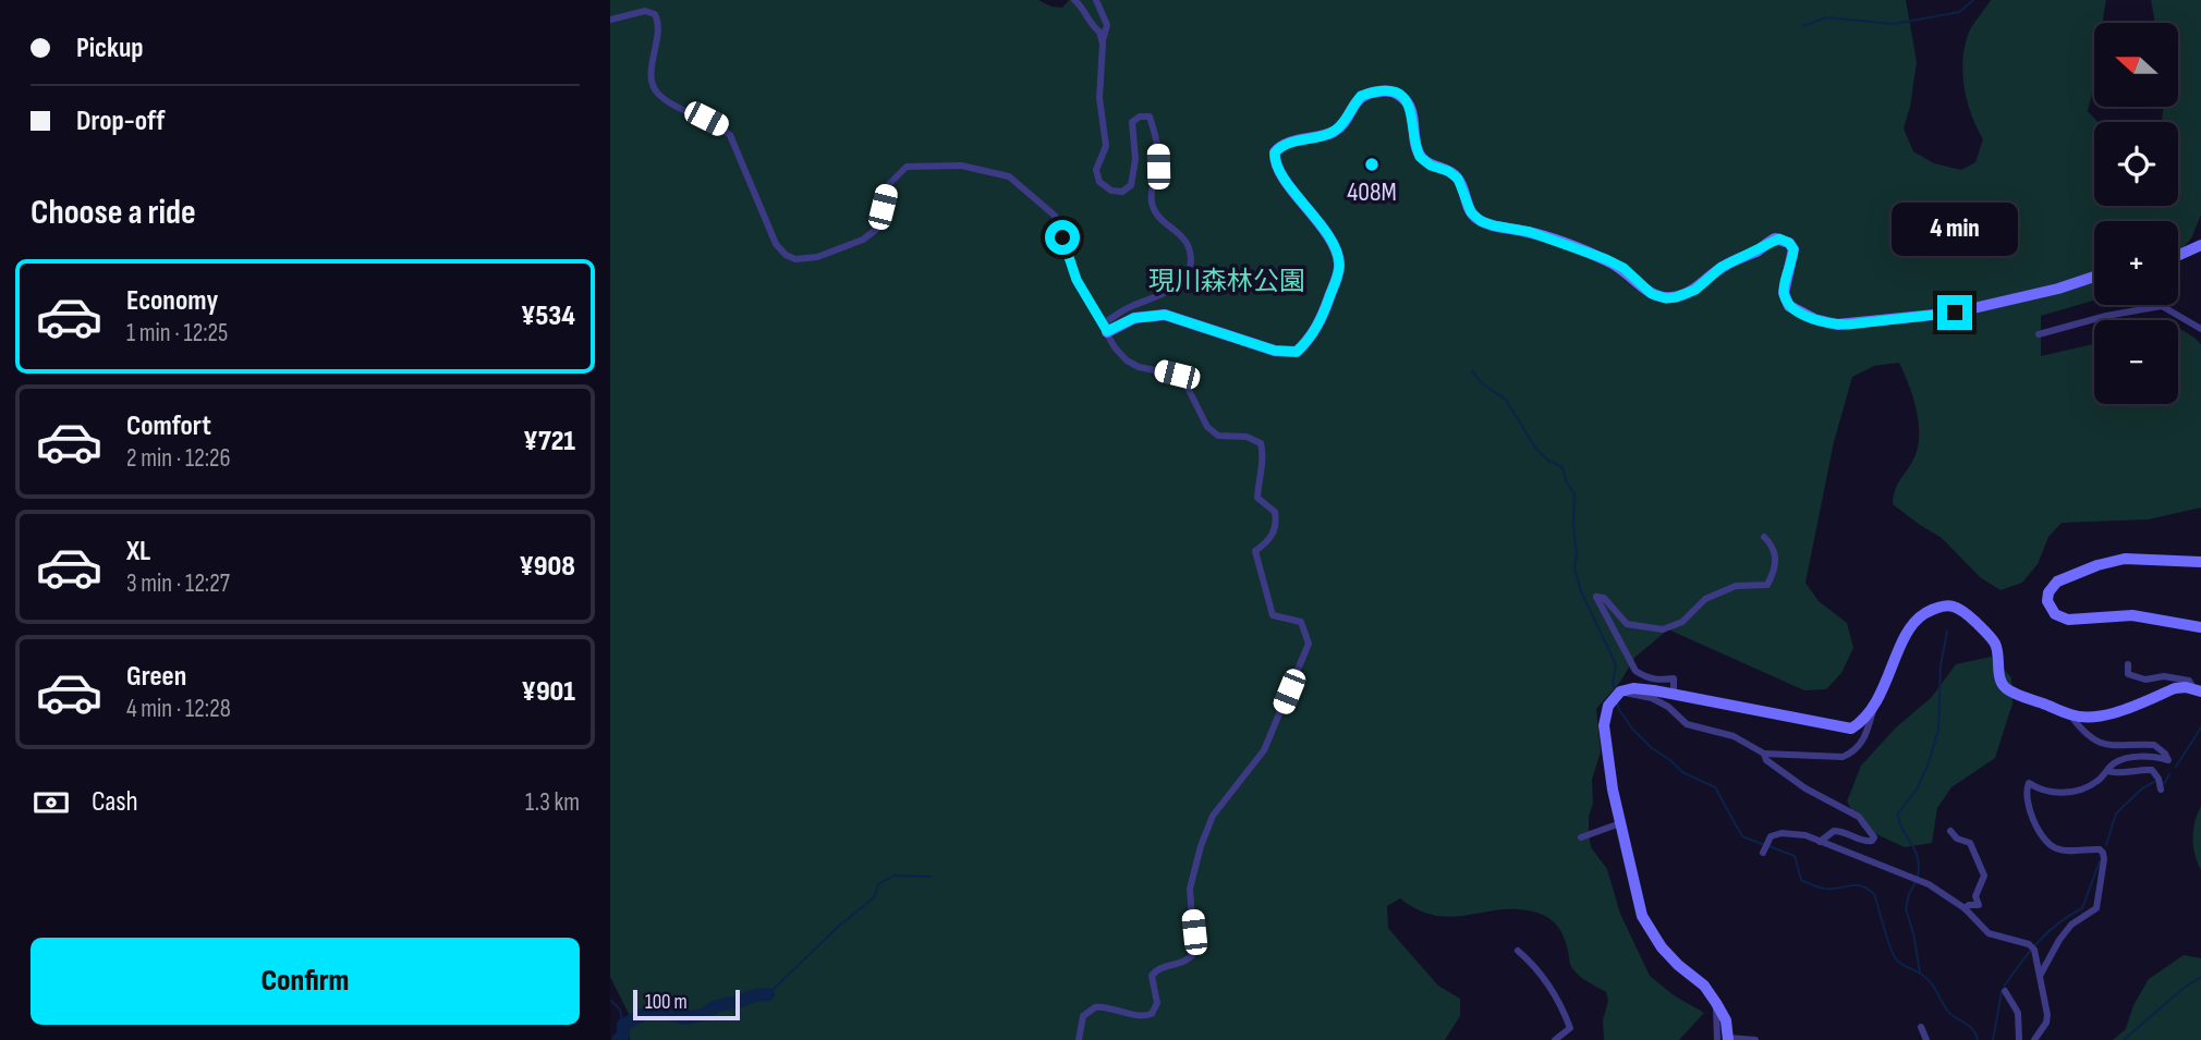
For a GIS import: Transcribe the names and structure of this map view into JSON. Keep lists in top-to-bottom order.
{
  "parks": ["現川森林公園"],
  "places": ["408M"],
  "scale_bar": "100 m",
  "north": "left",
  "page": {
    "banner": ["Pickup", "Drop-off"],
    "map_buttons": ["+", "−"],
    "heading": "Choose a ride",
    "bubble": "4 min",
    "list": [
      {
        "name": "Economy",
        "note": "1 min · 12:25",
        "value": "¥534"
      },
      {
        "name": "Comfort",
        "note": "2 min · 12:26",
        "value": "¥721"
      },
      {
        "name": "XL",
        "note": "3 min · 12:27",
        "value": "¥908"
      },
      {
        "name": "Green",
        "note": "4 min · 12:28",
        "value": "¥901"
      }
    ],
    "pay": ["Cash", "1.3 km"],
    "buttons": "Confirm",
    "scale": "100 m"
  }
}
